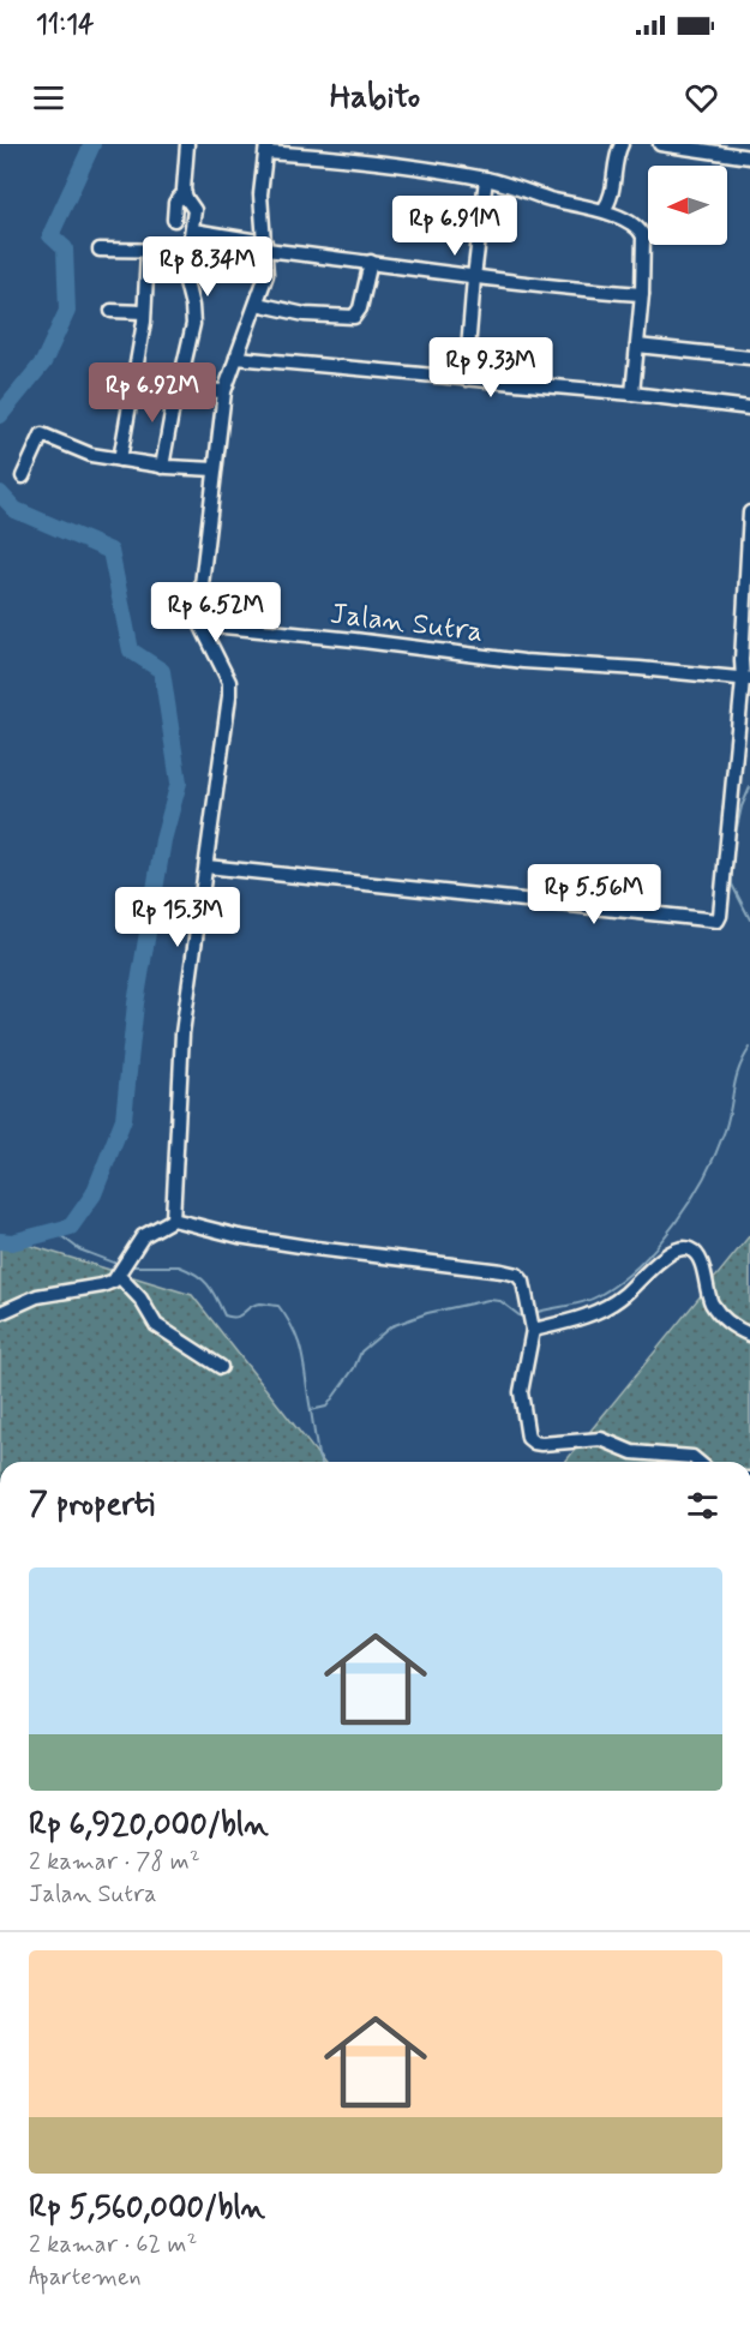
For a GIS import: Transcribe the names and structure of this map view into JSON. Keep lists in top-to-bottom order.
{
  "streets": {
    "street": ["Jalan Sutra"]
  },
  "north": "left",
  "page": {
    "status": "11:14",
    "header": "Habito",
    "price": [
      "Rp 6.91M",
      "Rp 8.34M",
      "Rp 9.33M",
      "Rp 6.92M",
      "Rp 6.52M",
      "Rp 5.56M",
      "Rp 15.3M"
    ],
    "heading": "7 properti",
    "list": [
      {
        "name": "Rp 6,920,000/bln",
        "note": "2 kamar · 78 m² · Jalan Sutra"
      },
      {
        "name": "Rp 5,560,000/bln",
        "note": "2 kamar · 62 m² · Apartemen"
      }
    ]
  }
}
